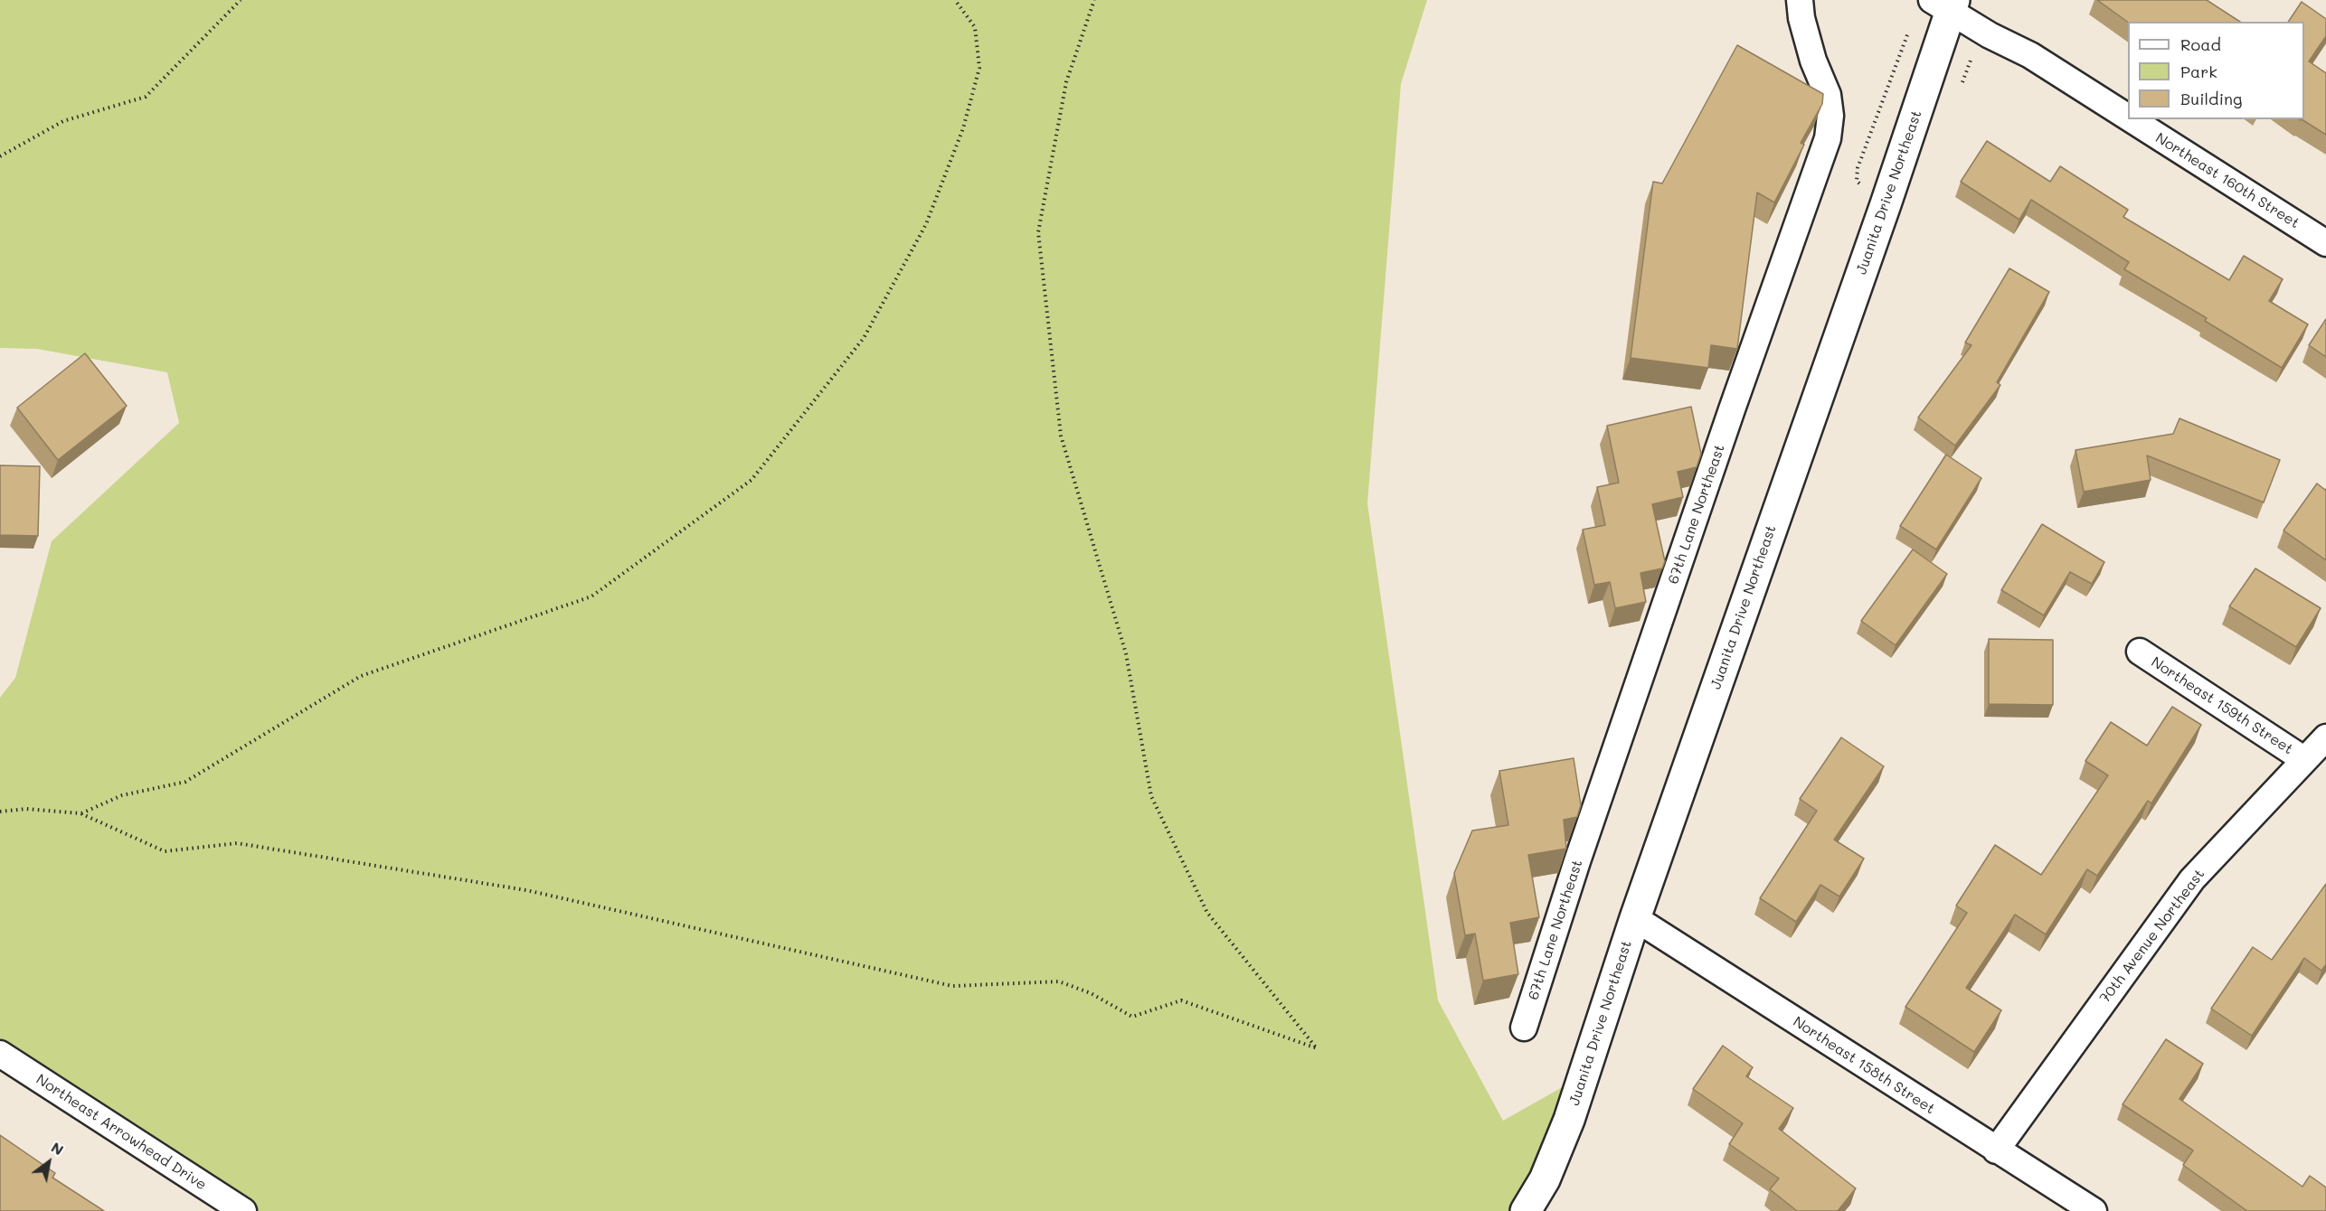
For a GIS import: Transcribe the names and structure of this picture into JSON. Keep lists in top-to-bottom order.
{
  "streets": {
    "main road": ["Juanita Drive Northeast"],
    "street": [
      "Northeast 160th Street",
      "67th Lane Northeast",
      "Northeast 159th Street",
      "70th Avenue Northeast",
      "Northeast 158th Street",
      "Northeast Arrowhead Drive"
    ]
  },
  "crossings": [
    ["Northeast 160th Street", "Juanita Drive Northeast"],
    ["Juanita Drive Northeast", "Northeast 158th Street"],
    ["Northeast 159th Street", "70th Avenue Northeast"],
    ["70th Avenue Northeast", "Northeast 158th Street"]
  ],
  "legend": ["Road", "Park", "Building"],
  "north": "top right"
}
